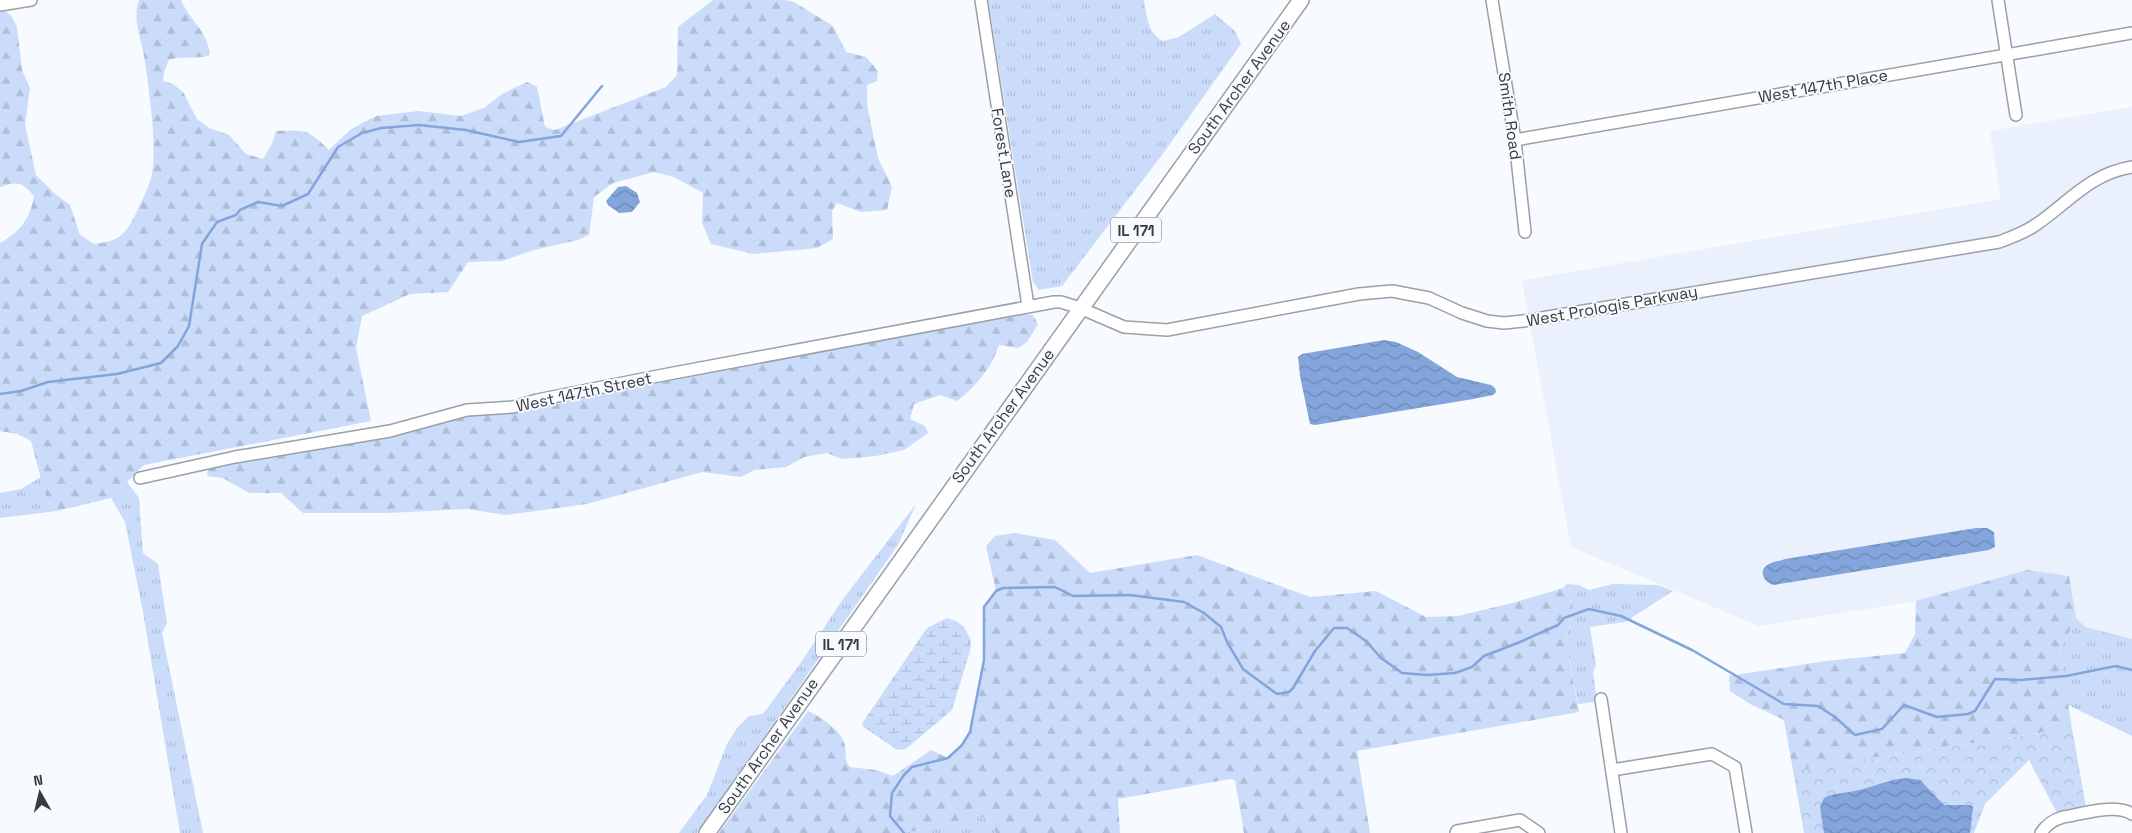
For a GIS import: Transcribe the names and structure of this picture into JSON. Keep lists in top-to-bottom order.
{
  "streets": {
    "main road": ["South Archer Avenue", "IL 171"],
    "street": [
      "West 147th Place",
      "Smith Road",
      "Forest Lane",
      "West Prologis Parkway",
      "West 147th Street"
    ]
  },
  "crossings": [
    ["West 147th Place", "Smith Road"],
    ["South Archer Avenue", "West Prologis Parkway"],
    ["Forest Lane", "West Prologis Parkway"],
    ["Forest Lane", "West 147th Street"],
    ["West Prologis Parkway", "West 147th Street"]
  ],
  "north": "top"
}
